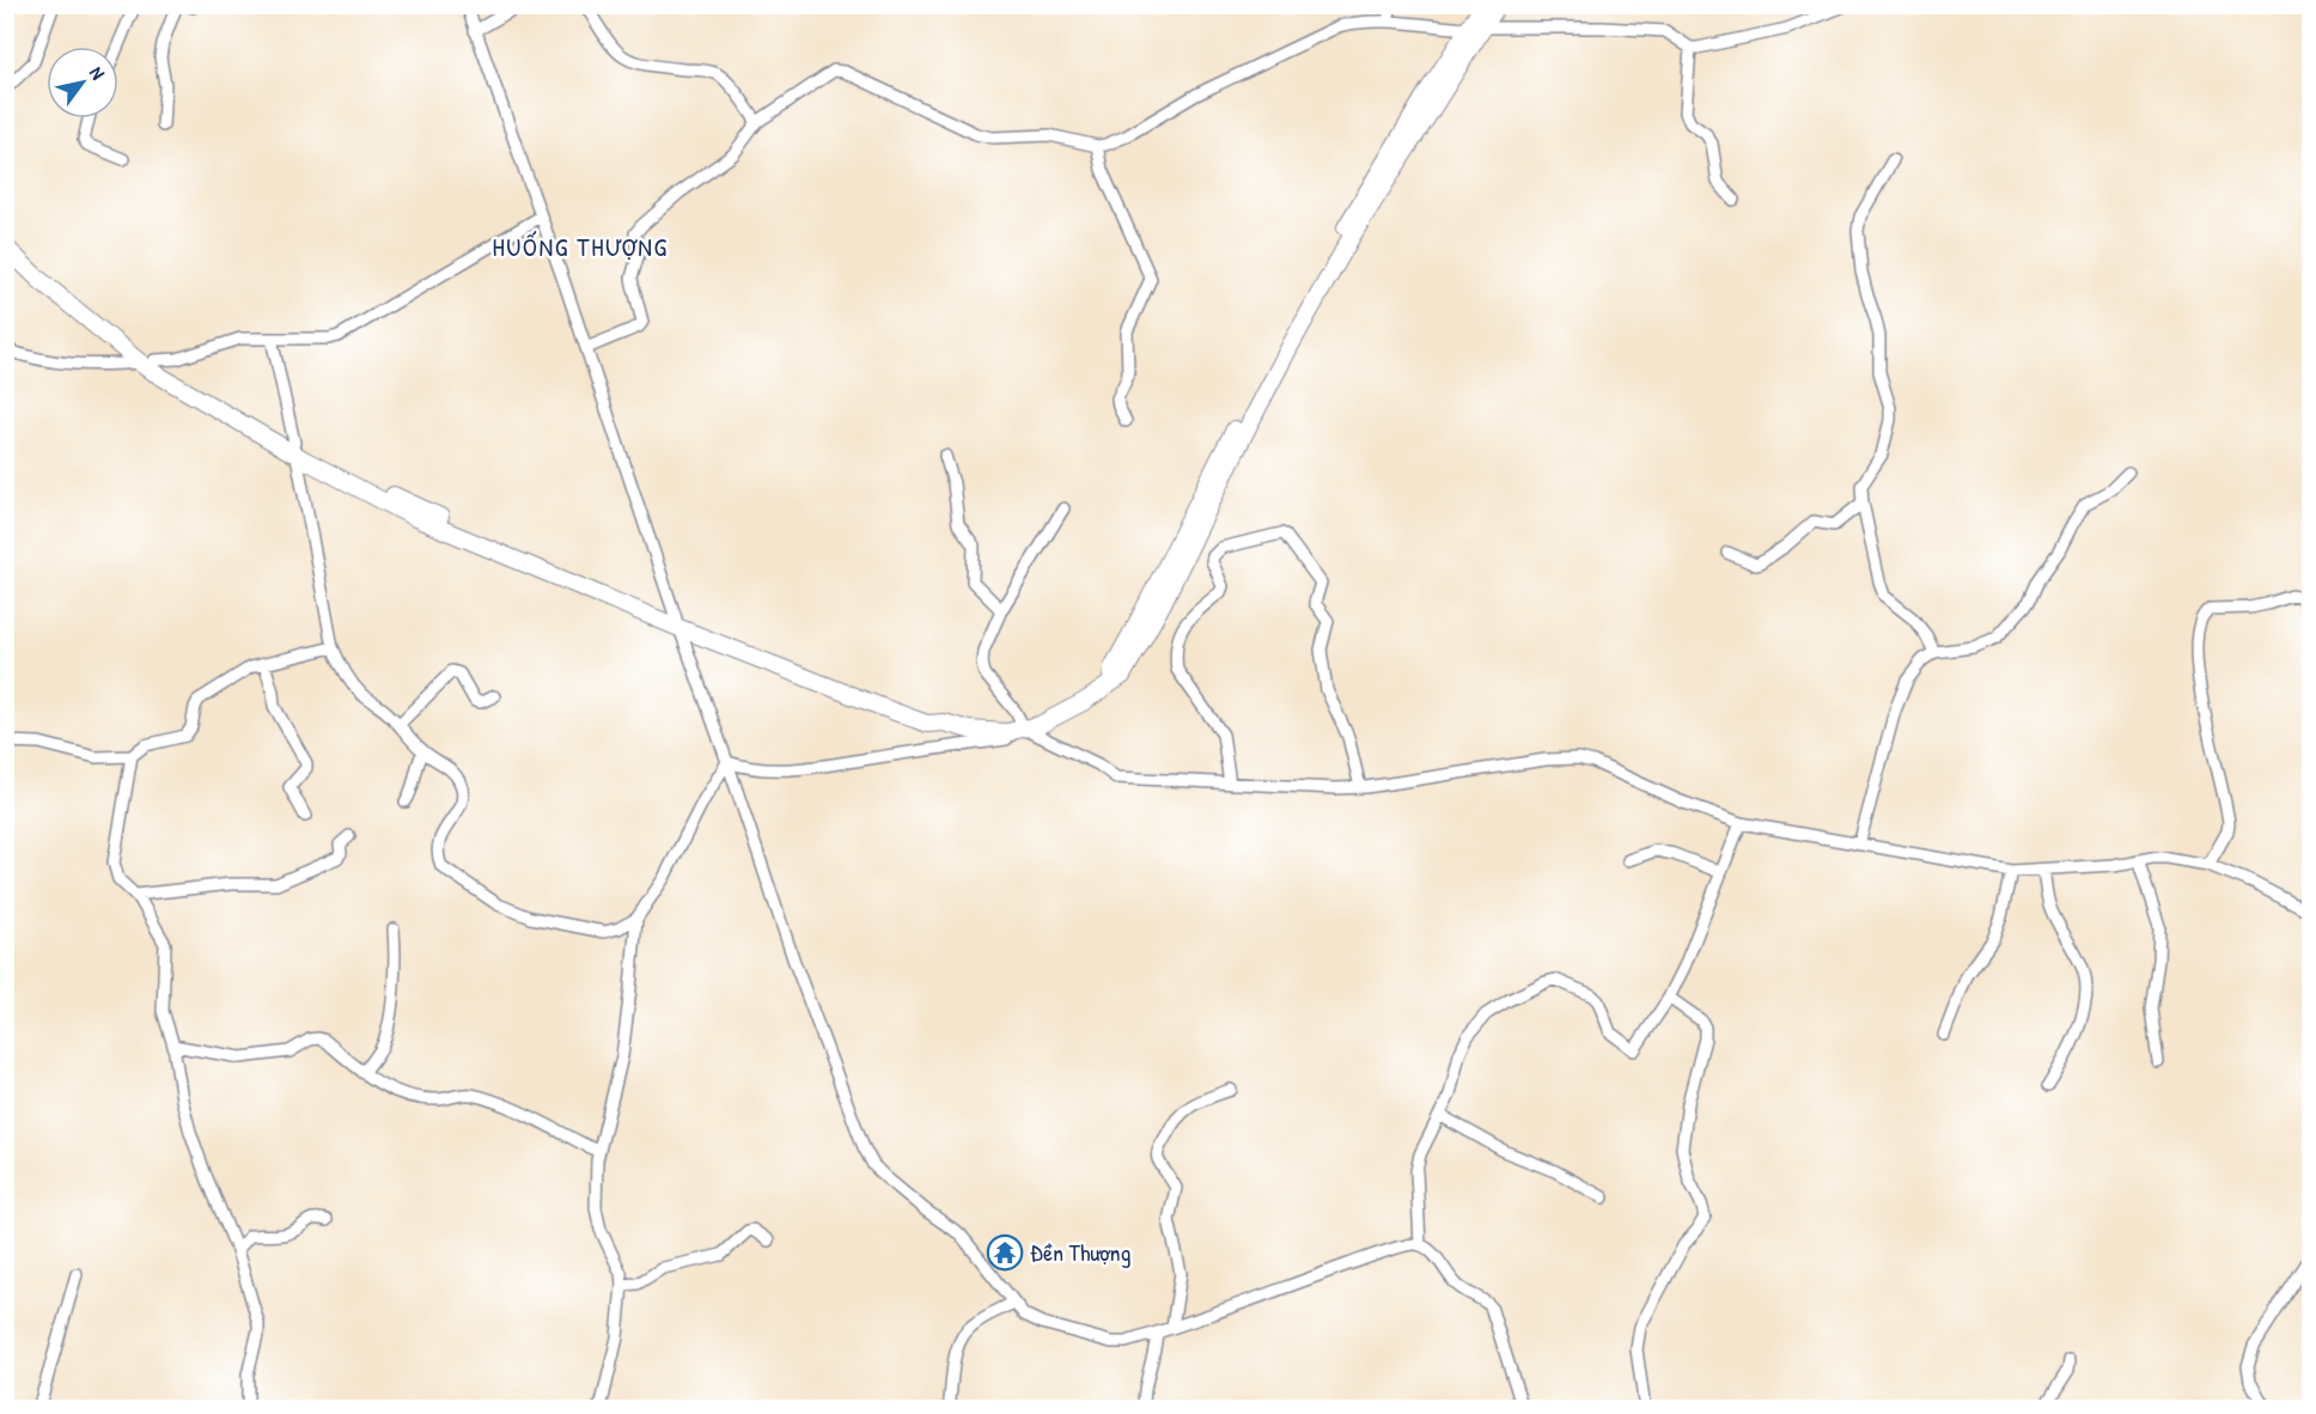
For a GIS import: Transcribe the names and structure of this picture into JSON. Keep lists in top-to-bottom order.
{
  "districts": ["HUỐNG THƯỢNG"],
  "places": {
    "temple": ["Đền Thượng"]
  },
  "north": "top right"
}
